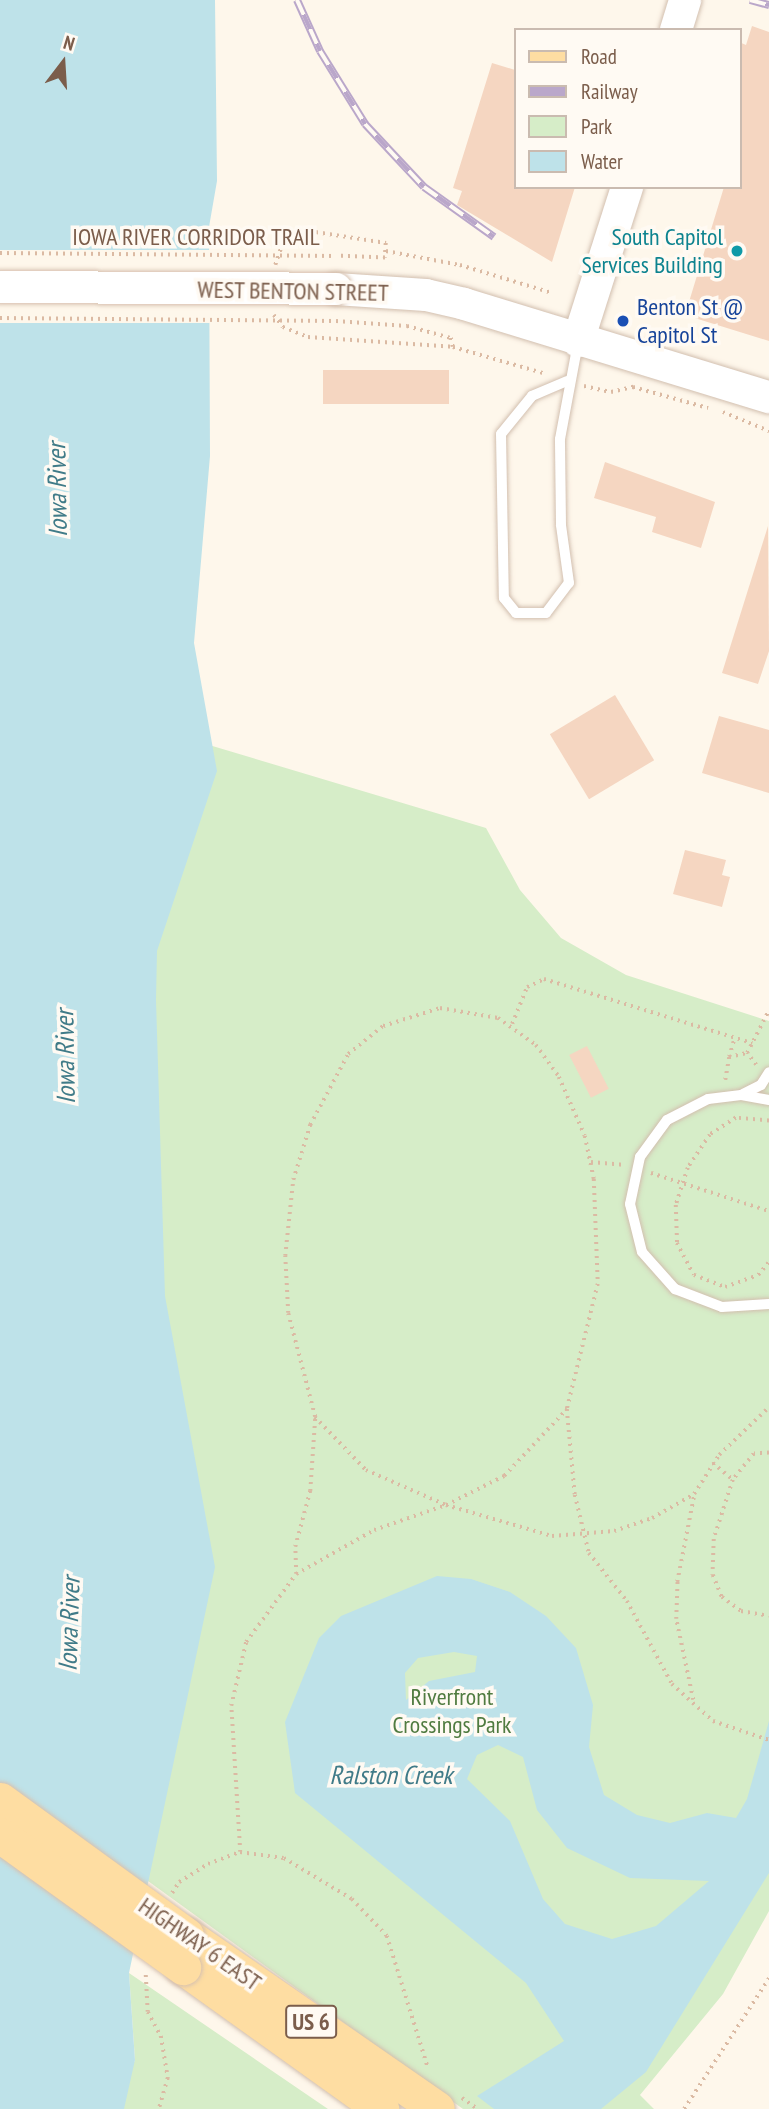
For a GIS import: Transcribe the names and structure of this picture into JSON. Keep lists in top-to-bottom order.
{
  "streets": {
    "main road": ["HIGHWAY 6 EAST", "US 6"],
    "street": ["WEST BENTON STREET"],
    "path": ["IOWA RIVER CORRIDOR TRAIL"]
  },
  "water": ["Iowa River", "Ralston Creek"],
  "parks": ["Riverfront Crossings Park"],
  "places": ["South Capitol Services Building", "Benton St @ Capitol St"],
  "legend": [
    "Road",
    "Railway",
    "Park",
    "Water"
  ],
  "north": "top"
}
